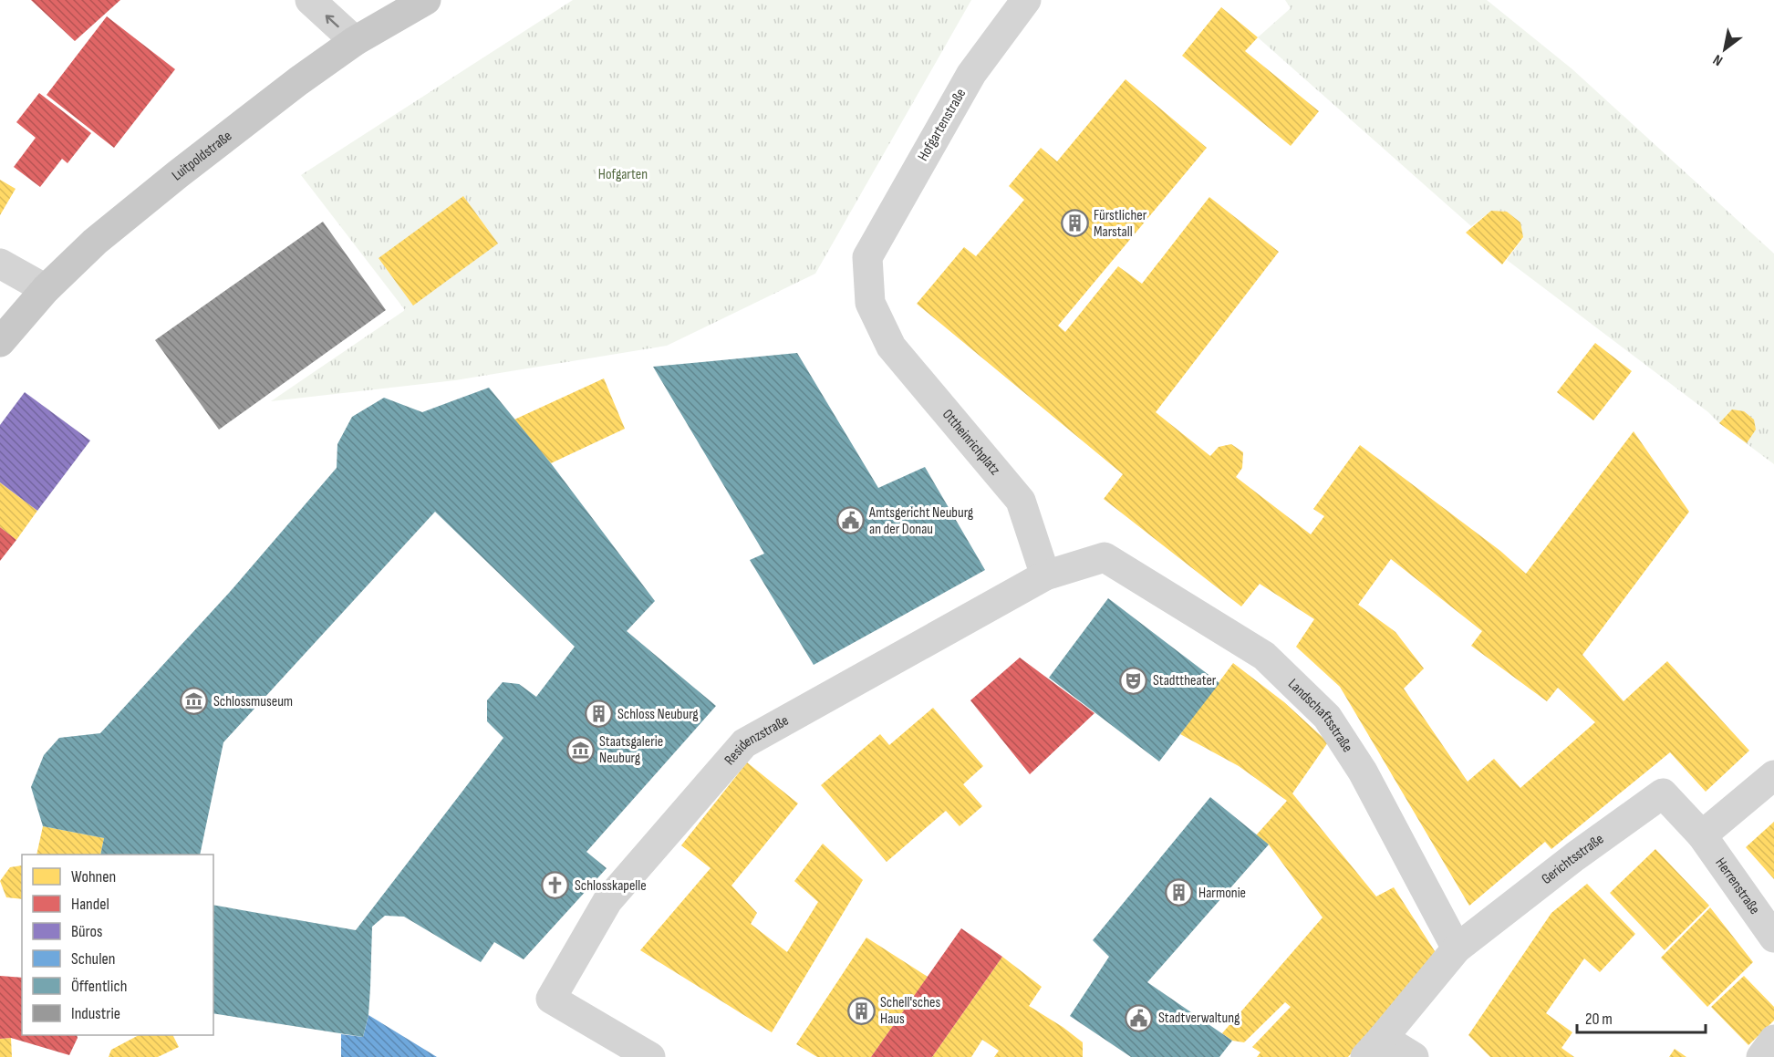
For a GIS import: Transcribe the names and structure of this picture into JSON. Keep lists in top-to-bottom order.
{
  "streets": {
    "main road": ["Luitpoldstraße"],
    "street": [
      "Hofgartenstraße",
      "Ottheinrichplatz",
      "Landschaftsstraße",
      "Residenzstraße",
      "Gerichtsstraße",
      "Herrenstraße"
    ]
  },
  "crossings": [
    ["Hofgartenstraße", "Ottheinrichplatz"],
    ["Ottheinrichplatz", "Landschaftsstraße"],
    ["Ottheinrichplatz", "Residenzstraße"],
    ["Landschaftsstraße", "Residenzstraße"],
    ["Landschaftsstraße", "Gerichtsstraße"],
    ["Gerichtsstraße", "Herrenstraße"]
  ],
  "parks": ["Hofgarten"],
  "places": {
    "building": [
      "Fürstlicher Marstall",
      "Schloss Neuburg",
      "Harmonie",
      "Schell'sches Haus"
    ],
    "public building": ["Amtsgericht Neuburg an der Donau", "Stadtverwaltung"],
    "theatre": ["Stadttheater"],
    "museum": ["Schlossmuseum", "Staatsgalerie Neuburg"],
    "church": ["Schlosskapelle"]
  },
  "legend": [
    "Wohnen",
    "Handel",
    "Büros",
    "Schulen",
    "Öffentlich",
    "Industrie"
  ],
  "scale_bar": "20 m",
  "north": "bottom left"
}
